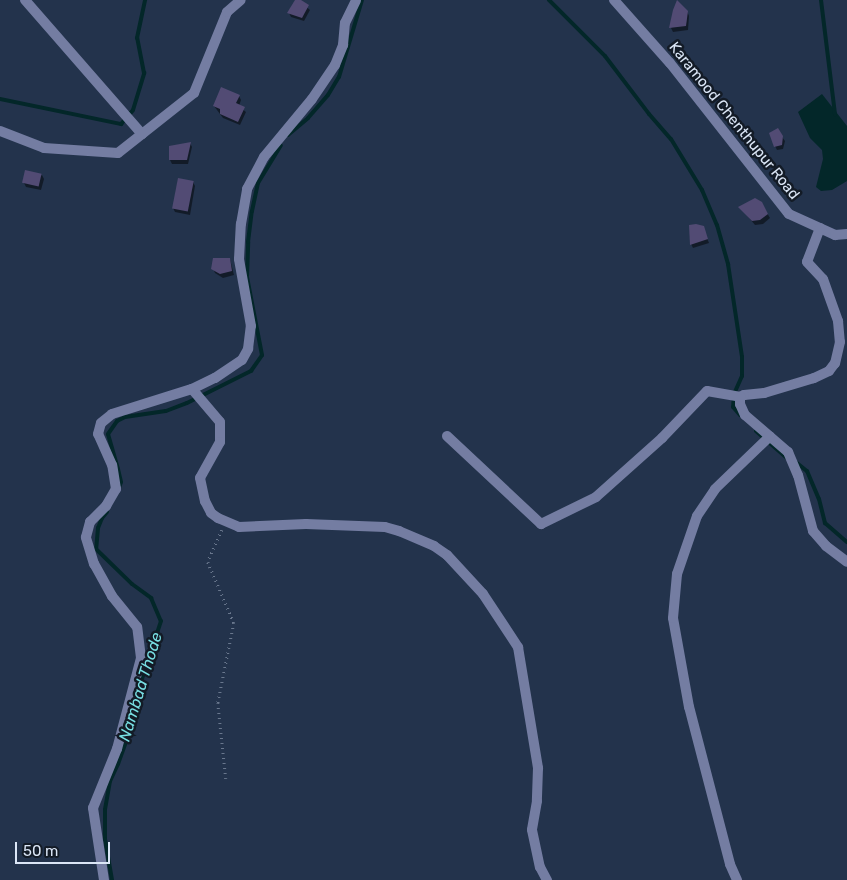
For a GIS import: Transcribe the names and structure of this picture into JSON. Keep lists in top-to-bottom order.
{
  "streets": {
    "street": ["Karamood Chenthupur Road"]
  },
  "water": ["Nambad Thode"],
  "scale_bar": "50 m"
}
